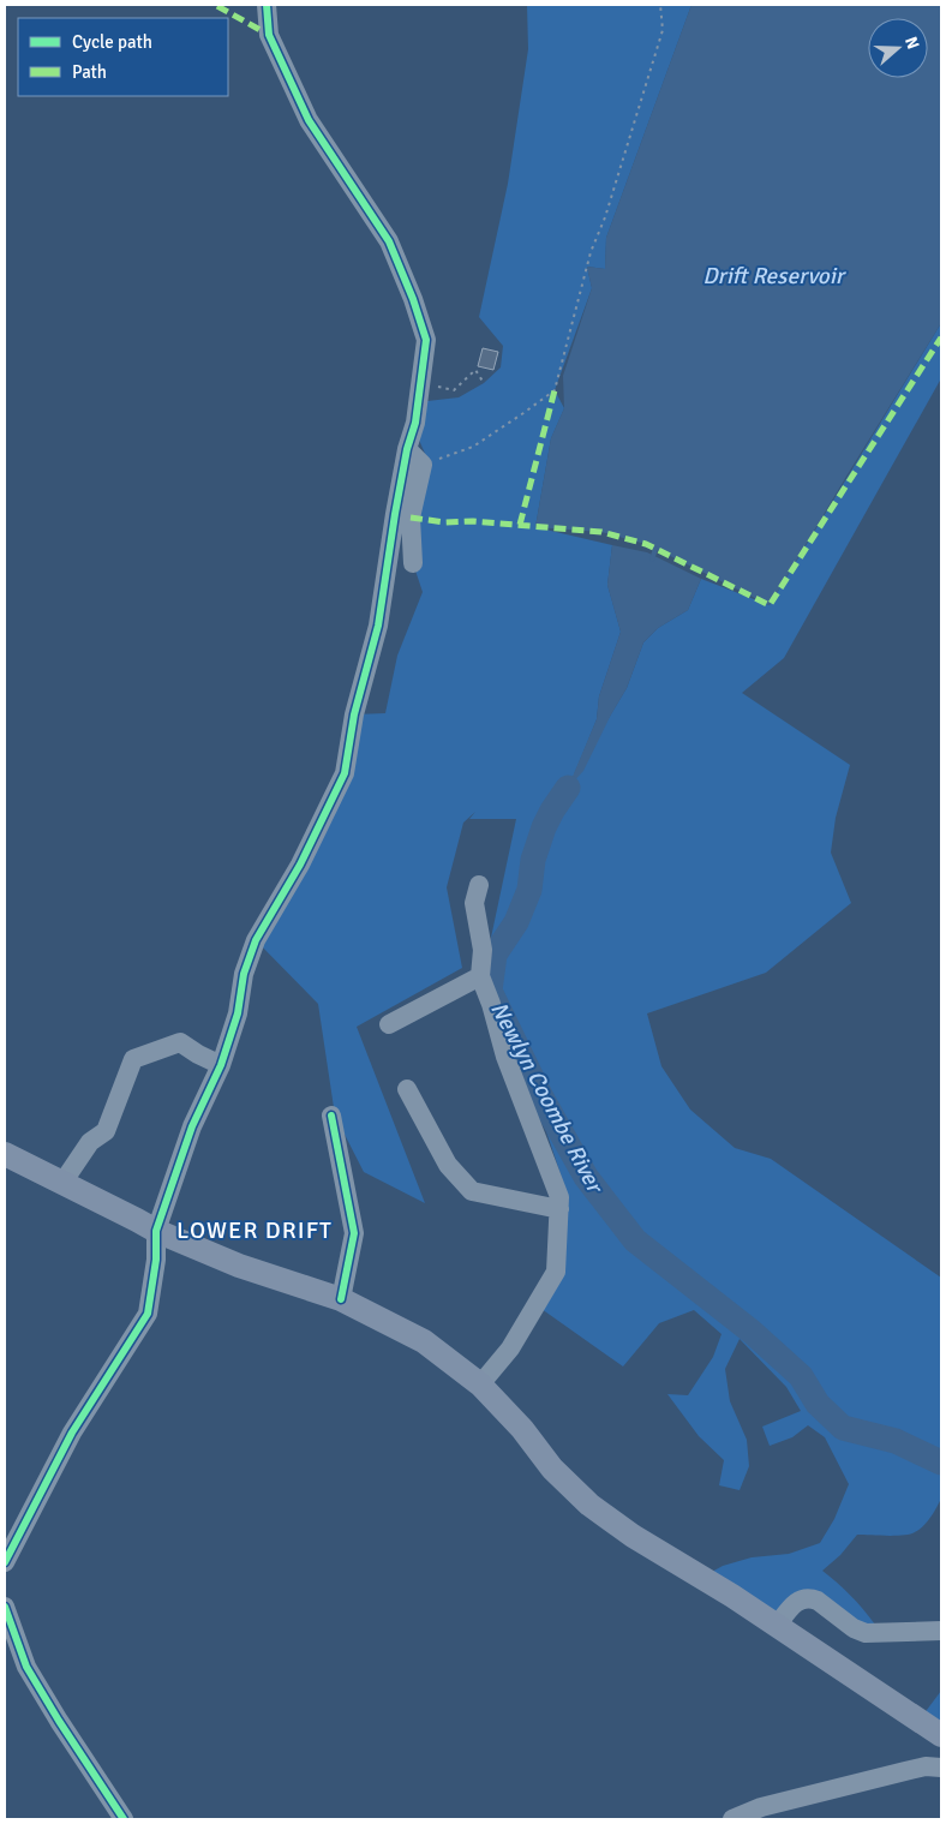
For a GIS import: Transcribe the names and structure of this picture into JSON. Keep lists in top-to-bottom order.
{
  "districts": ["LOWER DRIFT"],
  "water": ["Drift Reservoir", "Newlyn Coombe River"],
  "legend": ["Cycle path", "Path"],
  "north": "right"
}
